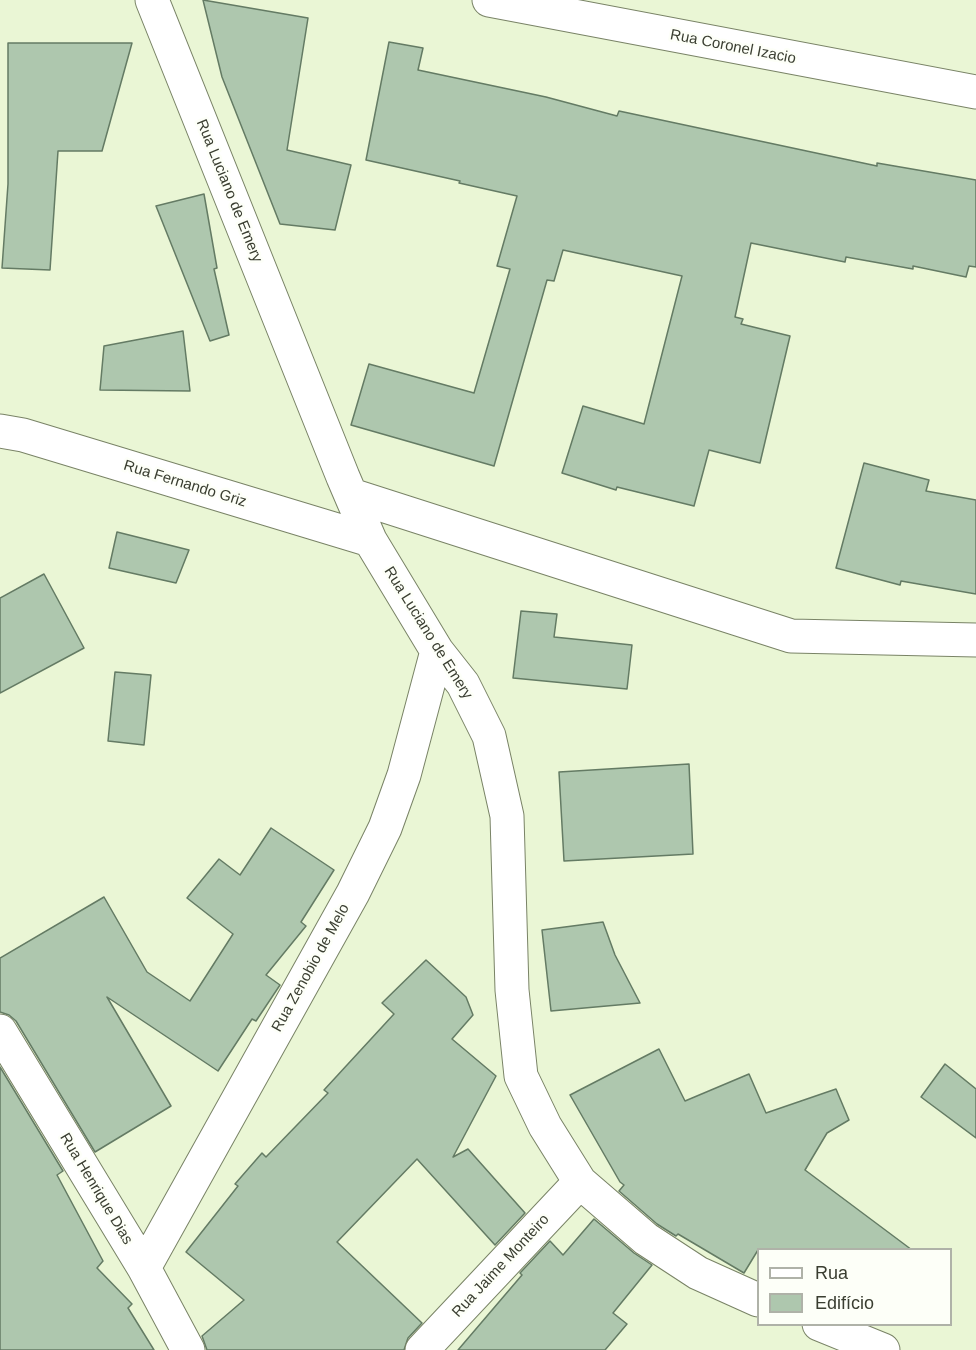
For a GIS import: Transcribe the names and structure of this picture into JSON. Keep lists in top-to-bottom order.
{
  "streets": {
    "street": [
      "Rua Coronel Izacio",
      "Rua Luciano de Emery",
      "Rua Fernando Griz",
      "Rua Zenobio de Melo",
      "Rua Henrique Dias",
      "Rua Jaime Monteiro"
    ]
  },
  "crossings": [
    ["Rua Luciano de Emery", "Rua Fernando Griz"],
    ["Rua Luciano de Emery", "Rua Zenobio de Melo"],
    ["Rua Luciano de Emery", "Rua Jaime Monteiro"],
    ["Rua Zenobio de Melo", "Rua Henrique Dias"]
  ],
  "legend": ["Rua", "Edifício"]
}
